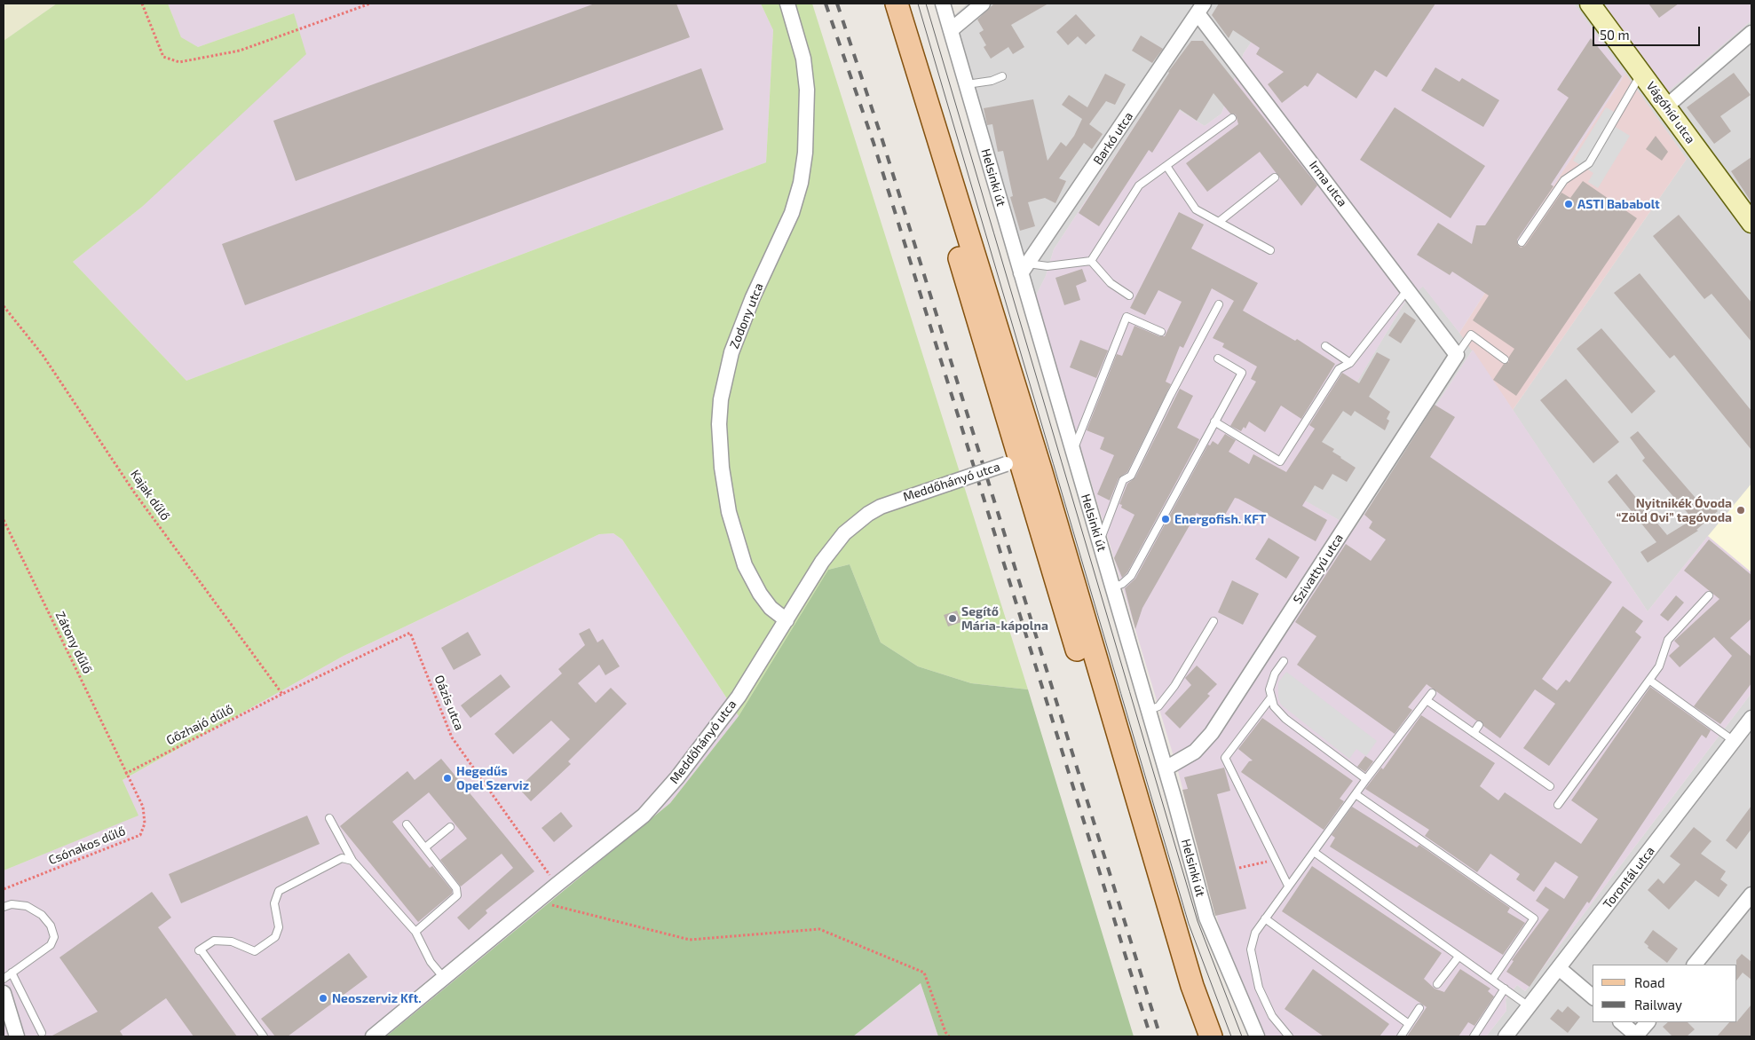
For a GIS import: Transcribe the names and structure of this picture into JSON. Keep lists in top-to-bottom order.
{
  "streets": {
    "street": [
      "Vágóhíd utca",
      "Barkó utca",
      "Helsinki út",
      "Irma utca",
      "Zodony utca",
      "Meddőhányó utca",
      "Szivattyú utca",
      "Torontál utca"
    ],
    "path": [
      "Kajak dűlő",
      "Zátony dűlő",
      "Oázis utca",
      "Gőzhajó dűlő",
      "Csónakos dűlő"
    ]
  },
  "crossings": [
    ["Barkó utca", "Helsinki út"],
    ["Barkó utca", "Irma utca"],
    ["Helsinki út", "Szivattyú utca"],
    ["Irma utca", "Szivattyú utca"],
    ["Zodony utca", "Meddőhányó utca"],
    ["Meddőhányó utca", "Oázis utca"],
    ["Kajak dűlő", "Gőzhajó dűlő"],
    ["Zátony dűlő", "Gőzhajó dűlő"],
    ["Zátony dűlő", "Csónakos dűlő"],
    ["Oázis utca", "Gőzhajó dűlő"],
    ["Gőzhajó dűlő", "Csónakos dűlő"]
  ],
  "places": [
    "ASTI Bababolt",
    "Nyitnikék Óvoda “Zöld Ovi” tagóvoda",
    "Energofish. KFT",
    "Segítő Mária-kápolna",
    "Hegedűs Opel Szerviz",
    "Neoszerviz Kft."
  ],
  "legend": ["Road", "Railway"],
  "scale_bar": "50 m"
}
